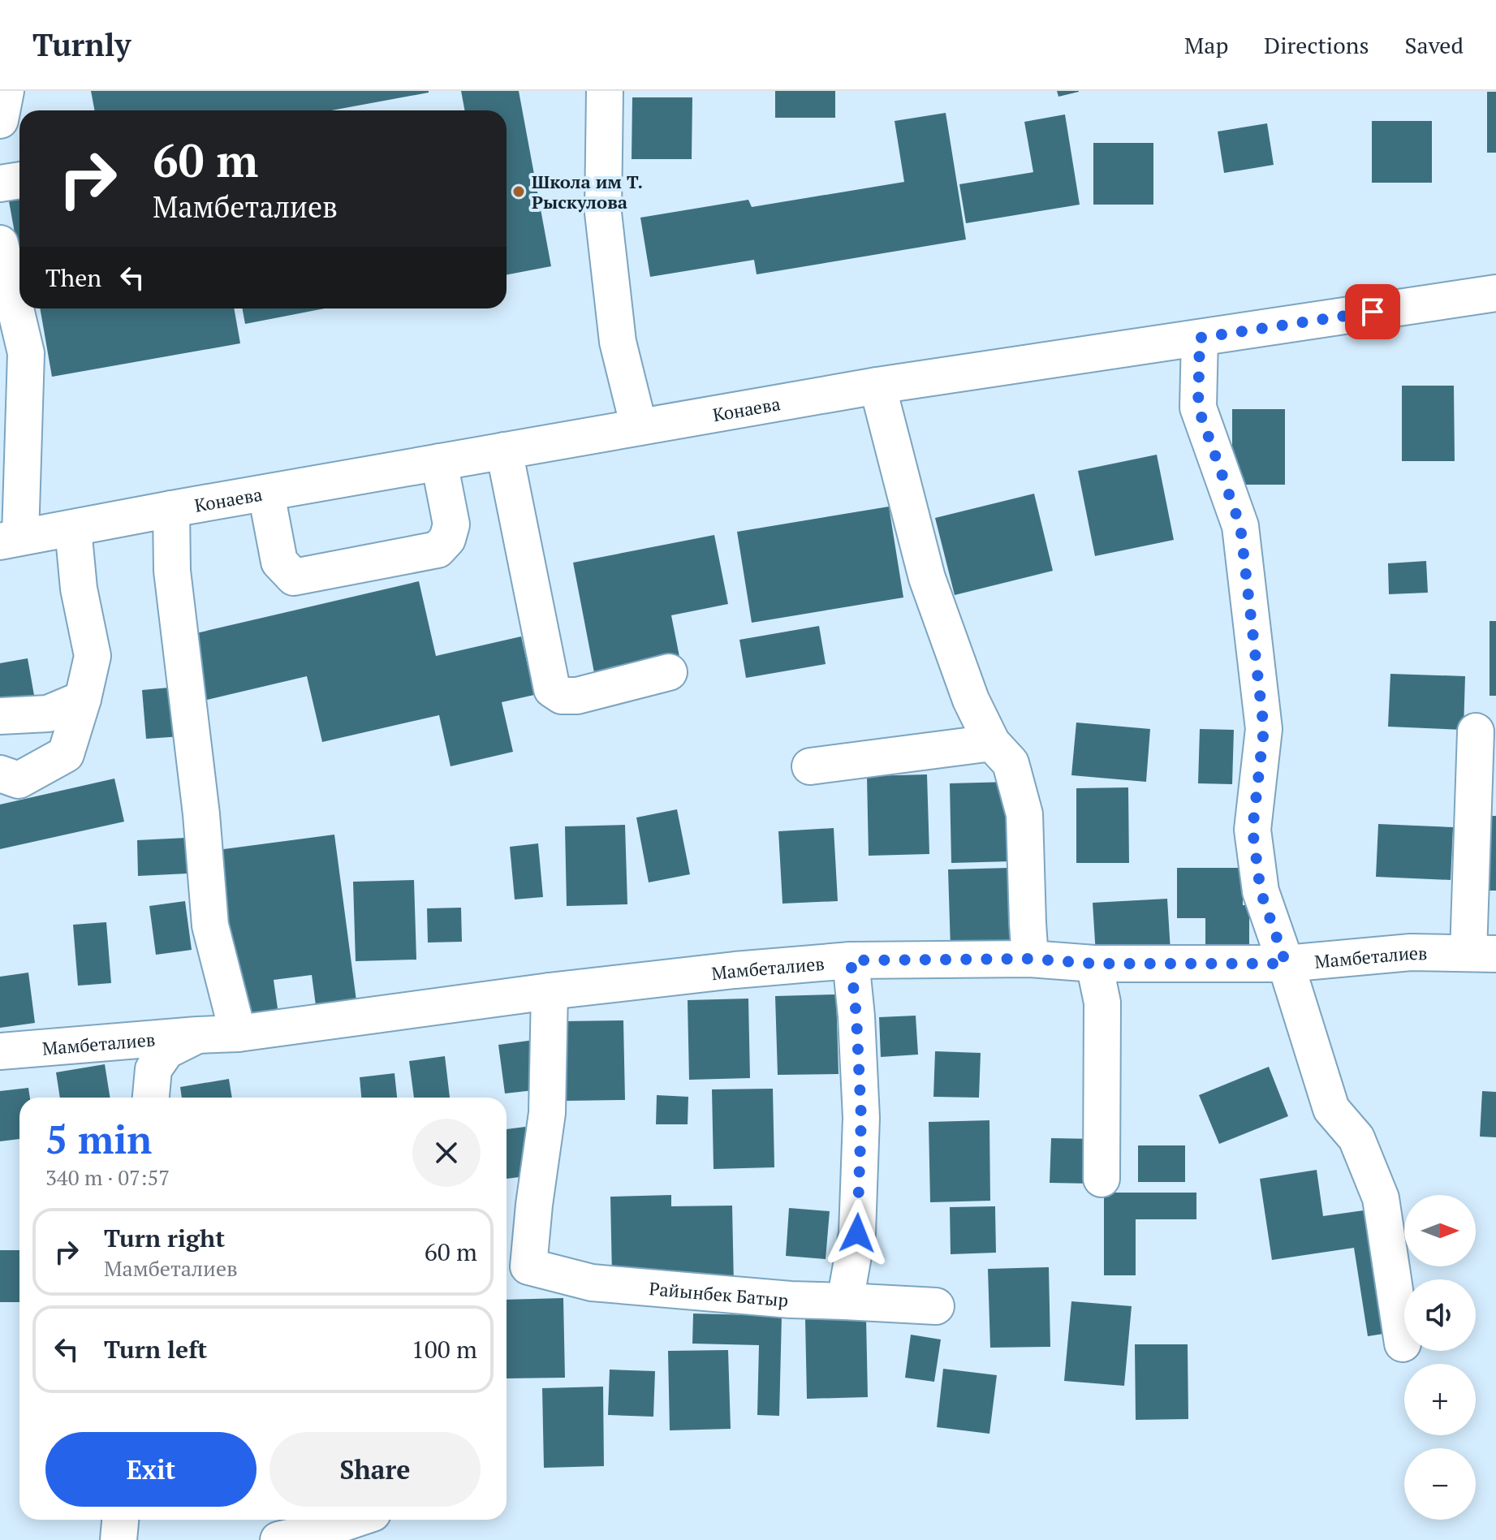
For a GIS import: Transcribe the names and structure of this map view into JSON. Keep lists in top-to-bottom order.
{
  "streets": {
    "street": ["Конаева", "Мамбеталиев", "Райынбек Батыр"]
  },
  "crossings": [
    ["Мамбеталиев", "Райынбек Батыр"]
  ],
  "places": ["Школа им Т. Рыскулова"],
  "north": "right",
  "page": {
    "header": "Turnly",
    "nav": ["Map", "Directions", "Saved"],
    "turn": ["60 m", "Мамбеталиев"],
    "then": "Then",
    "heading": ["5 min", "340 m · 07:57"],
    "map_buttons": ["+", "−"],
    "list": [
      {
        "name": "Turn right",
        "note": "Мамбеталиев",
        "value": "60 m"
      },
      {
        "name": "Turn left",
        "value": "100 m"
      }
    ],
    "buttons": ["Exit", "Share"]
  }
}
